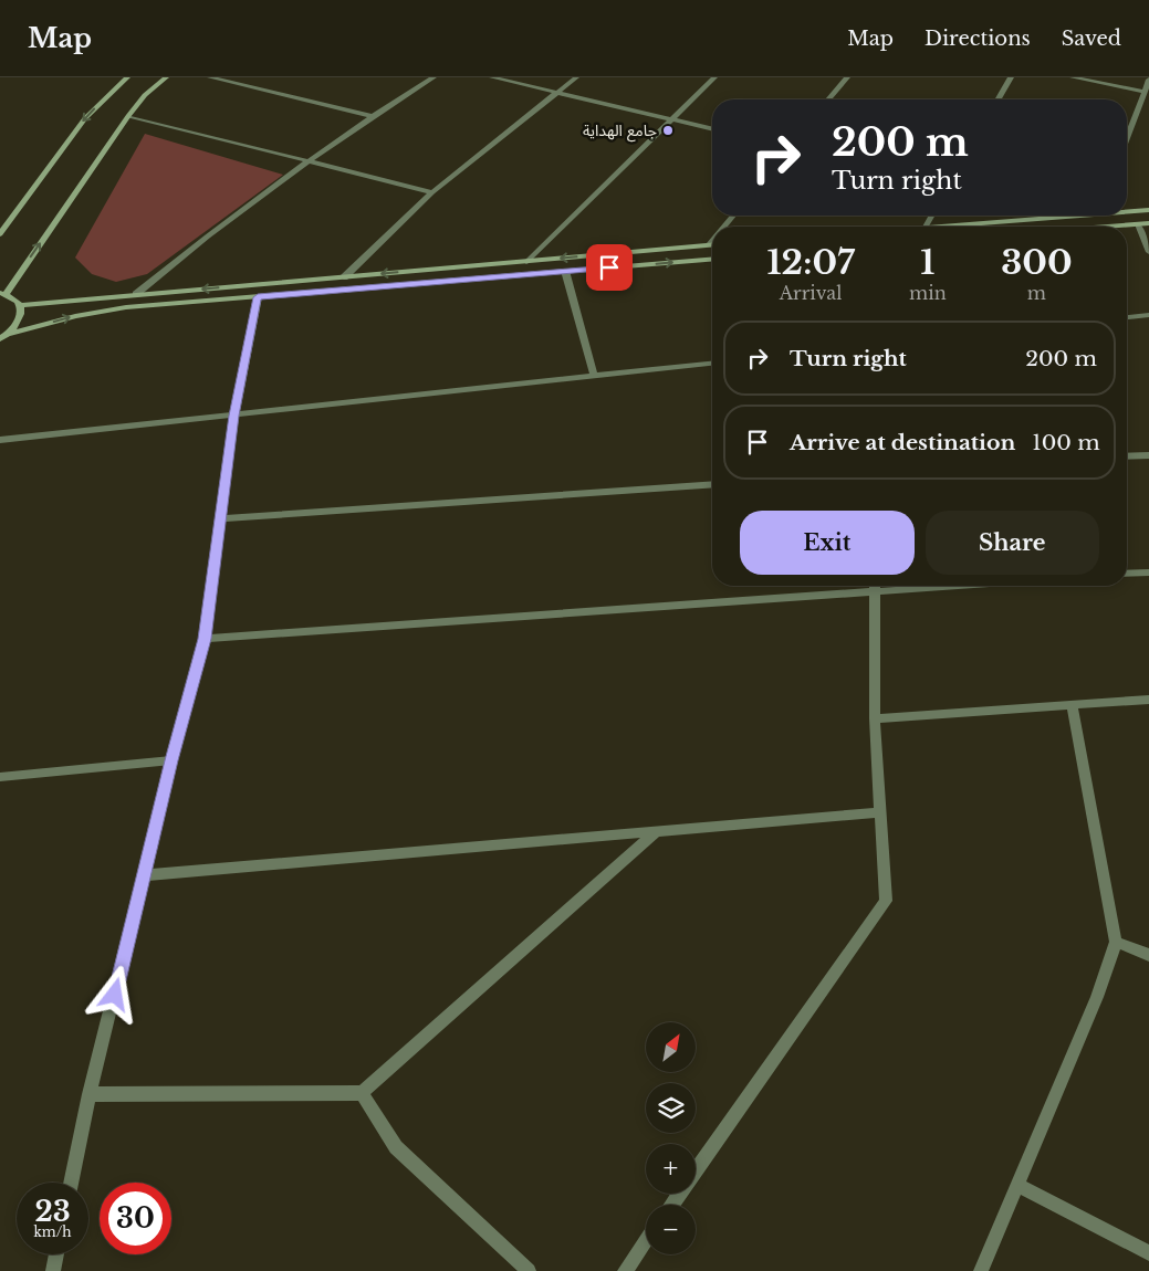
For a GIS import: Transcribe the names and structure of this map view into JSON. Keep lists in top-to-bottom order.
{
  "places": ["جامع الهداية"],
  "north": "top right",
  "page": {
    "header": "Map",
    "nav": ["Map", "Directions", "Saved"],
    "turn": ["200 m", "Turn right"],
    "eta": [
      "12:07",
      "Arrival",
      "1",
      "min",
      "300",
      "m"
    ],
    "list": [
      {
        "name": "Turn right",
        "value": "200 m"
      },
      {
        "name": "Arrive at destination",
        "value": "100 m"
      }
    ],
    "buttons": ["Exit", "Share"],
    "map_buttons": ["+", "−"],
    "speed": "23 km/h",
    "limit": "30"
  }
}
